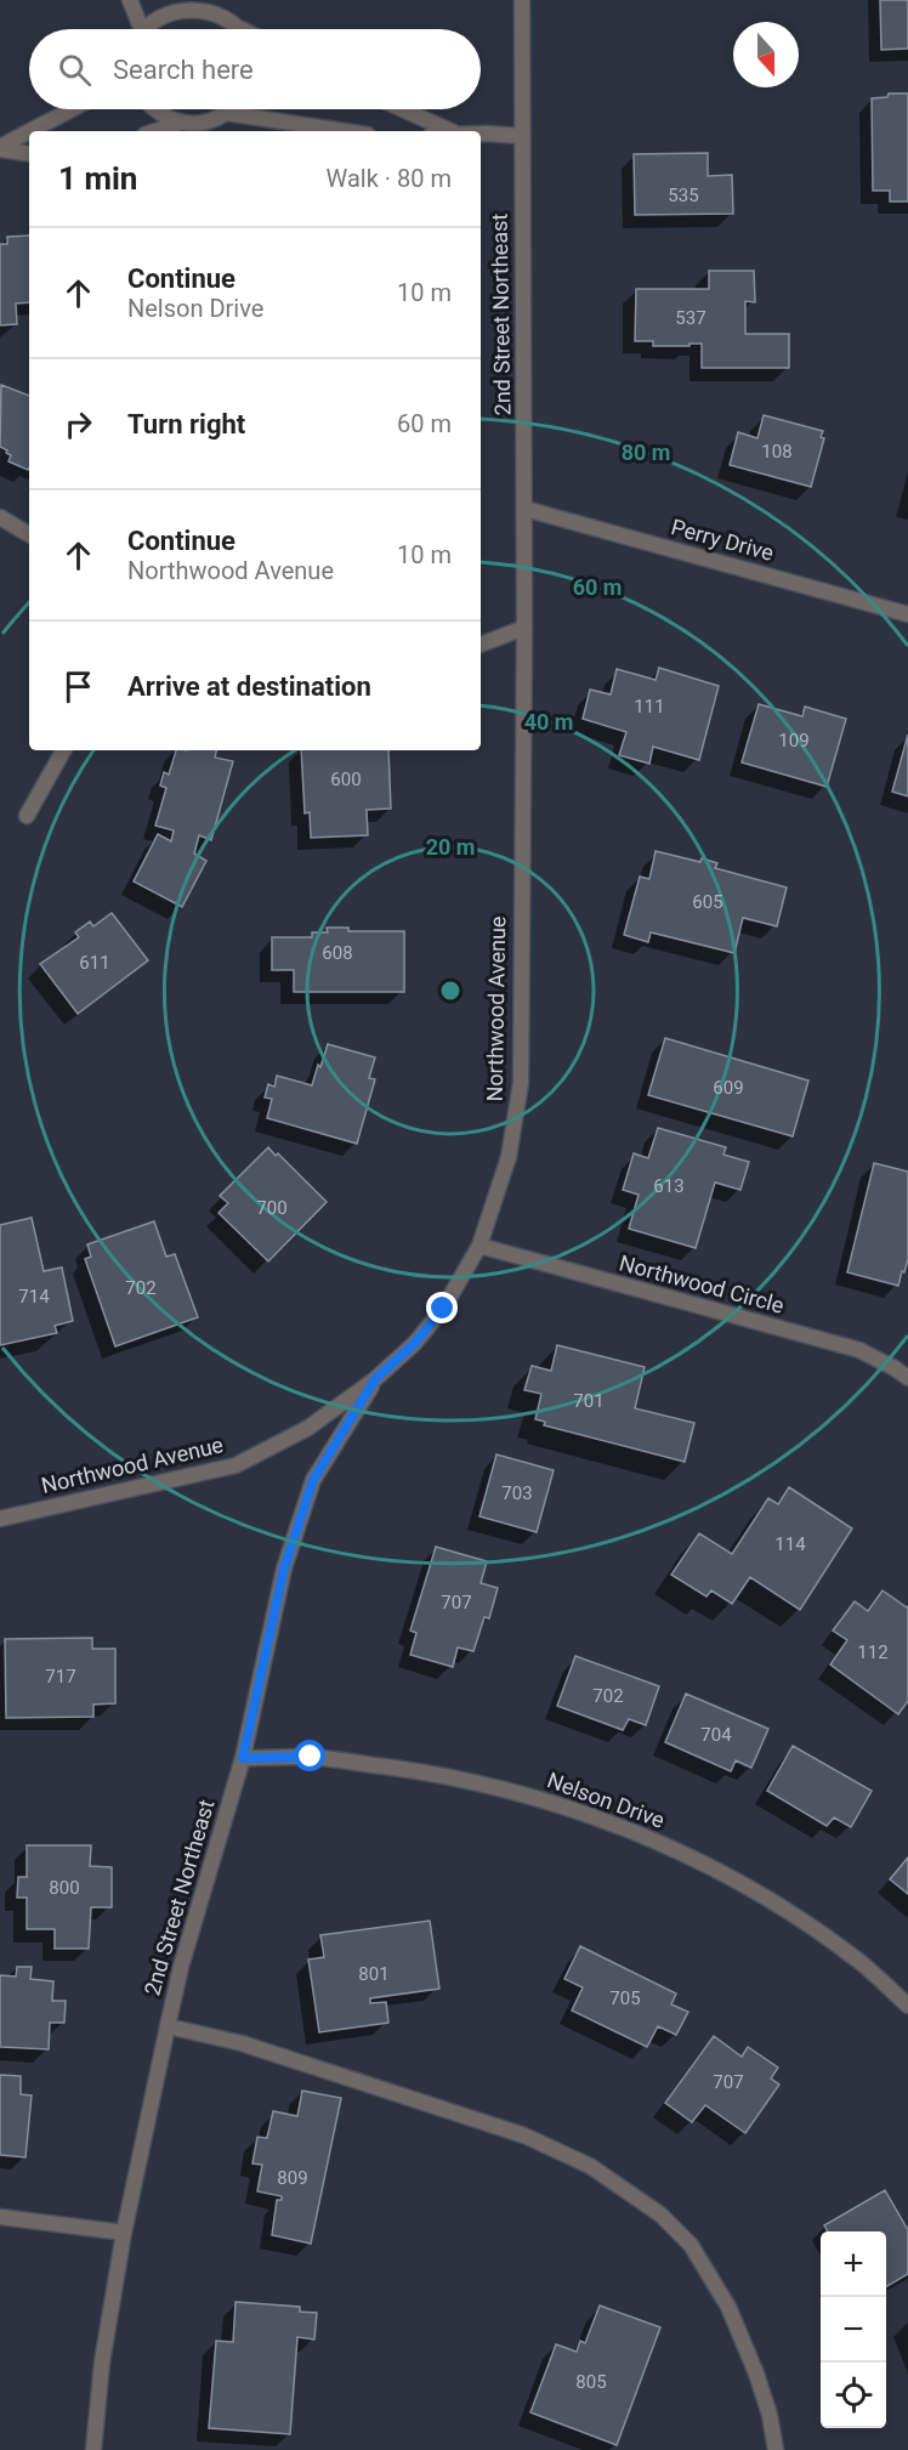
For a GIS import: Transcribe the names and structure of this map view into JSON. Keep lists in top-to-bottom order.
{
  "streets": {
    "street": [
      "2nd Street Northeast",
      "Perry Drive",
      "Northwood Avenue",
      "Northwood Circle",
      "Nelson Drive"
    ]
  },
  "crossings": [
    ["2nd Street Northeast", "Perry Drive"],
    ["2nd Street Northeast", "Northwood Avenue"],
    ["2nd Street Northeast", "Nelson Drive"],
    ["Northwood Avenue", "Northwood Circle"]
  ],
  "house_numbers": [
    "535",
    "537",
    "108",
    "111",
    "109",
    "600",
    "605",
    "608",
    "611",
    "609",
    "613",
    "700",
    "702",
    "714",
    "701",
    "703",
    "114",
    "707",
    "112",
    "717",
    "702",
    "704",
    "800",
    "801",
    "705",
    "707",
    "809",
    "805"
  ],
  "north": "bottom",
  "page": {
    "search": "Search here",
    "heading": ["1 min", "Walk · 80 m"],
    "list": [
      ["Continue", "Nelson Drive", "10 m"],
      ["Turn right", "60 m"],
      ["Continue", "Northwood Avenue", "10 m"],
      "Arrive at destination"
    ],
    "map_buttons": ["+", "−"]
  },
  "rings": [
    "80 m",
    "60 m",
    "40 m",
    "20 m"
  ]
}
